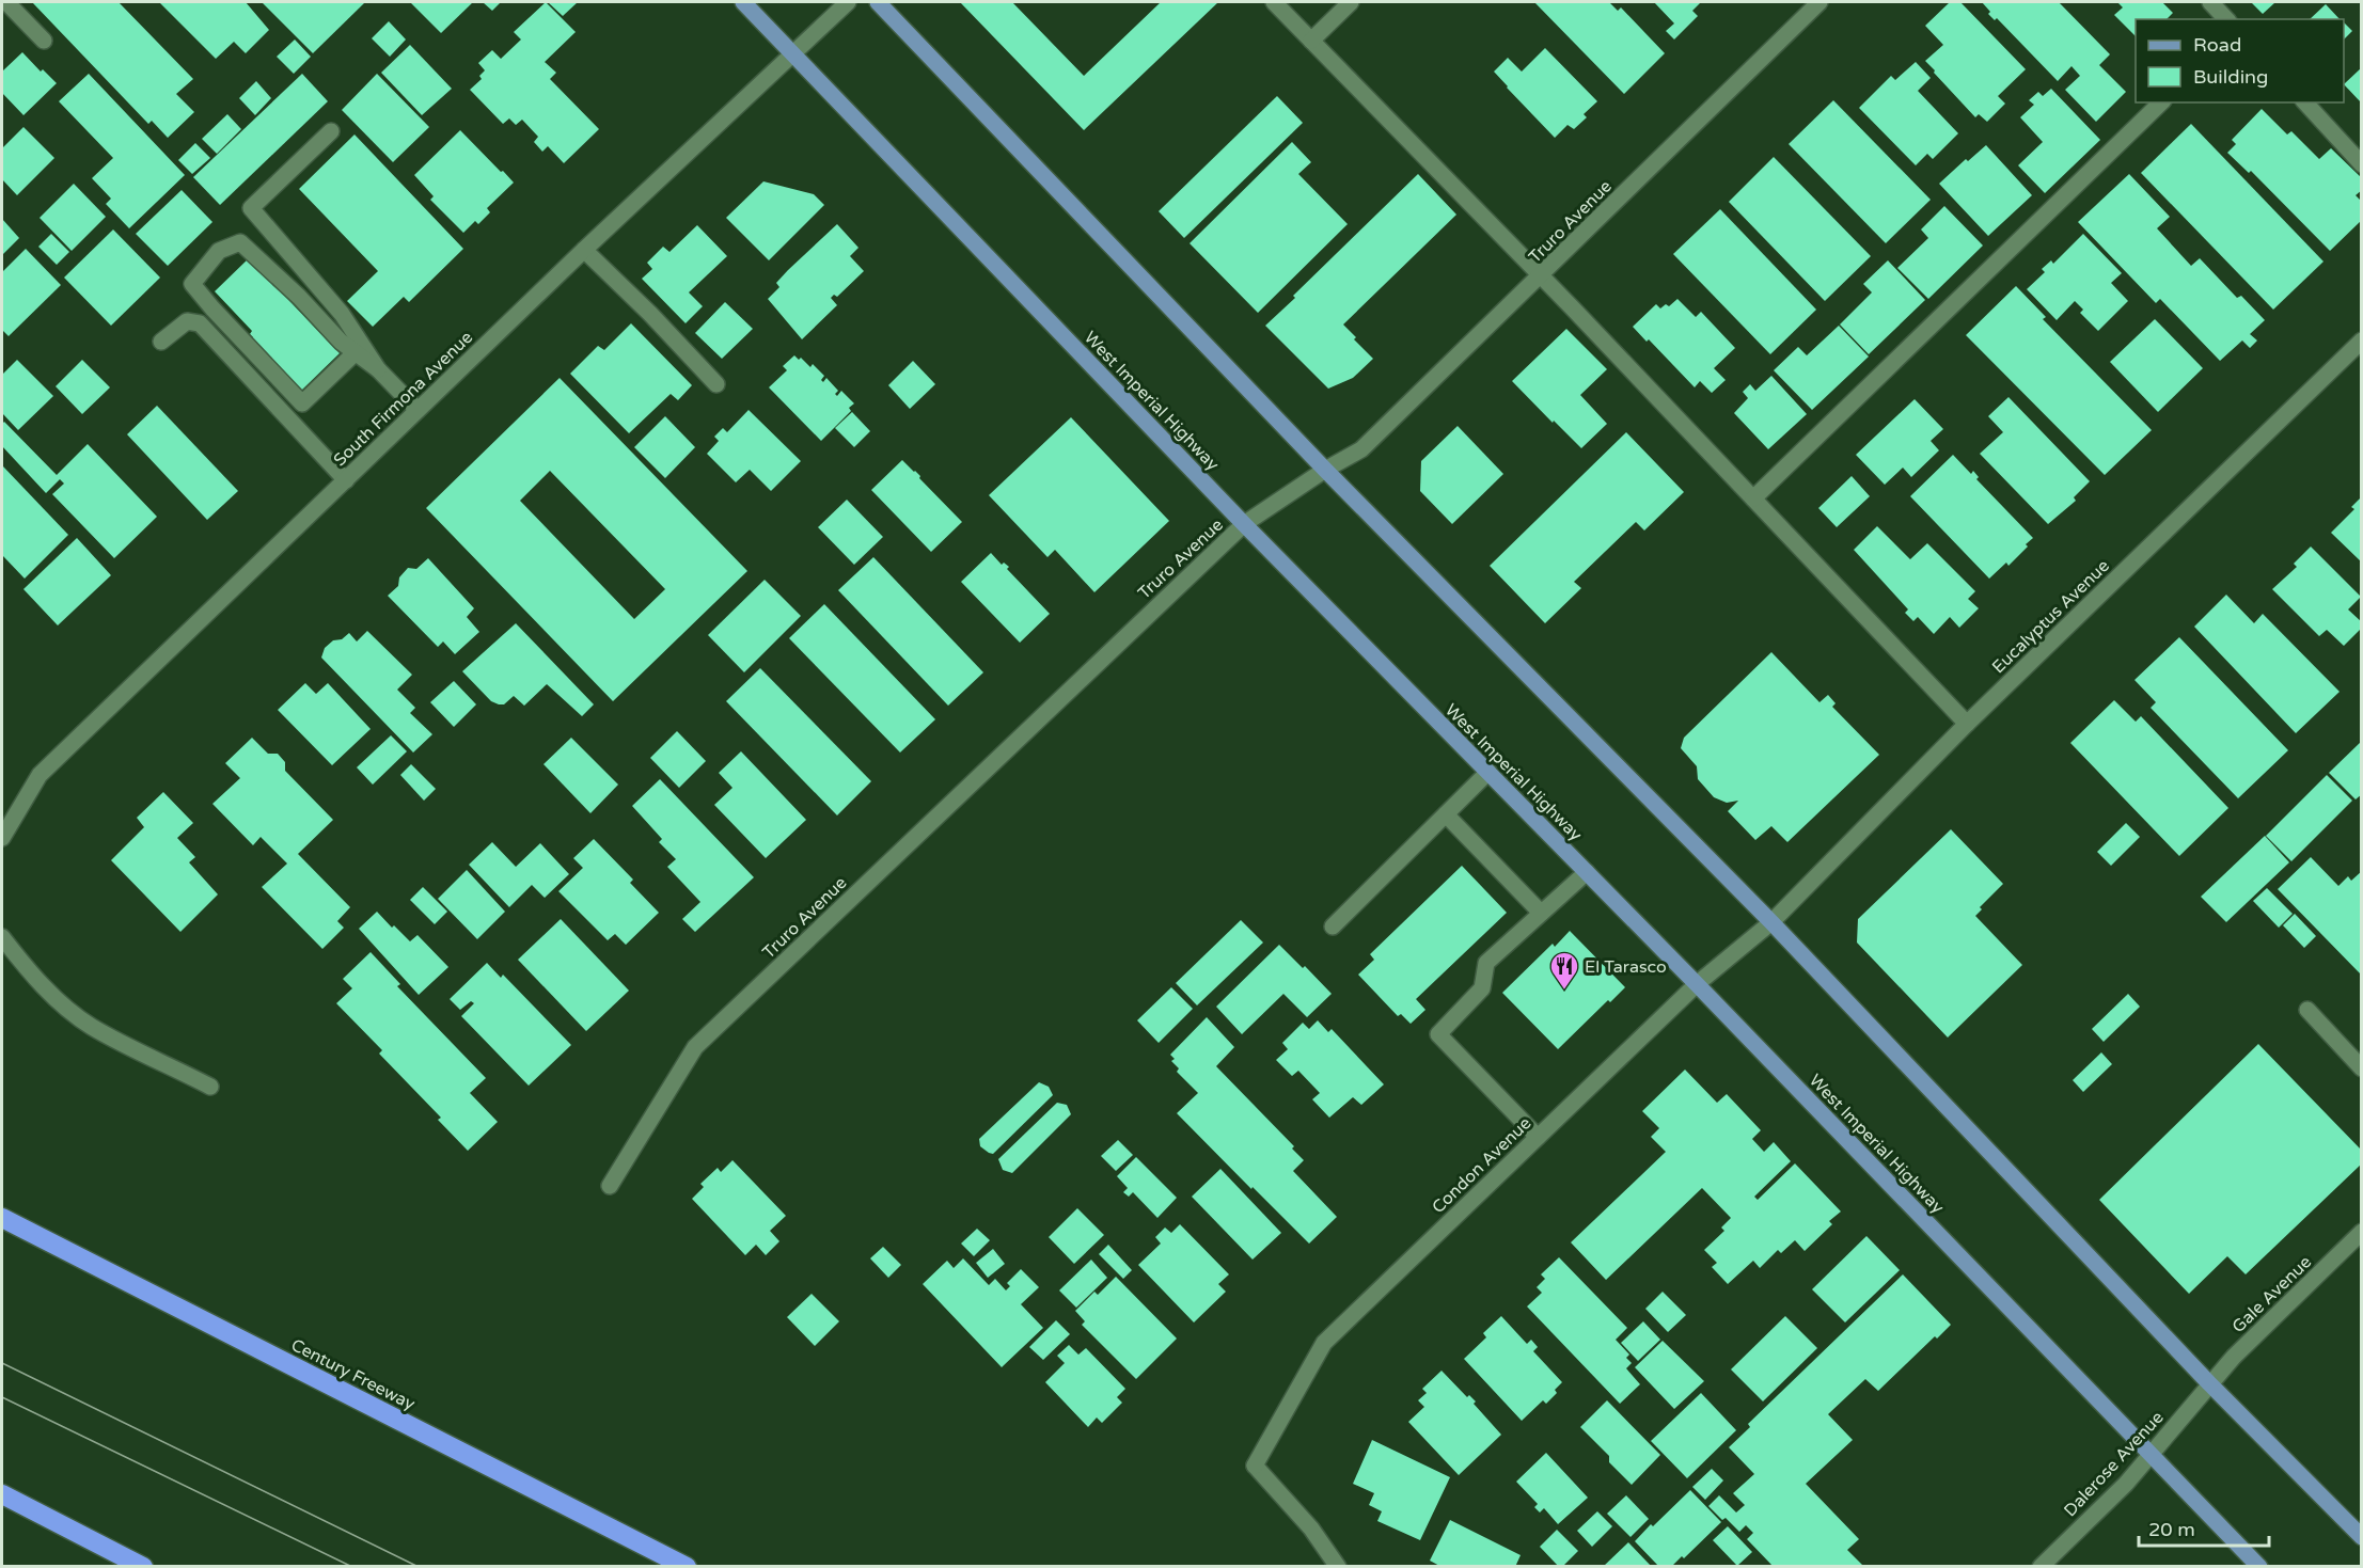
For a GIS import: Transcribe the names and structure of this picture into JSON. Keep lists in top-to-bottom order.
{
  "streets": {
    "highway": ["Century Freeway"],
    "main road": ["West Imperial Highway"],
    "street": [
      "Truro Avenue",
      "South Firmona Avenue",
      "Eucalyptus Avenue",
      "Condon Avenue",
      "Gale Avenue",
      "Dalerose Avenue"
    ]
  },
  "crossings": [
    ["Truro Avenue", "West Imperial Highway"],
    ["South Firmona Avenue", "West Imperial Highway"],
    ["West Imperial Highway", "Condon Avenue"],
    ["West Imperial Highway", "Dalerose Avenue"],
    ["Eucalyptus Avenue", "Condon Avenue"],
    ["Gale Avenue", "Dalerose Avenue"]
  ],
  "places": {
    "restaurant": ["El Tarasco"]
  },
  "legend": ["Road", "Building"],
  "scale_bar": "20 m"
}
